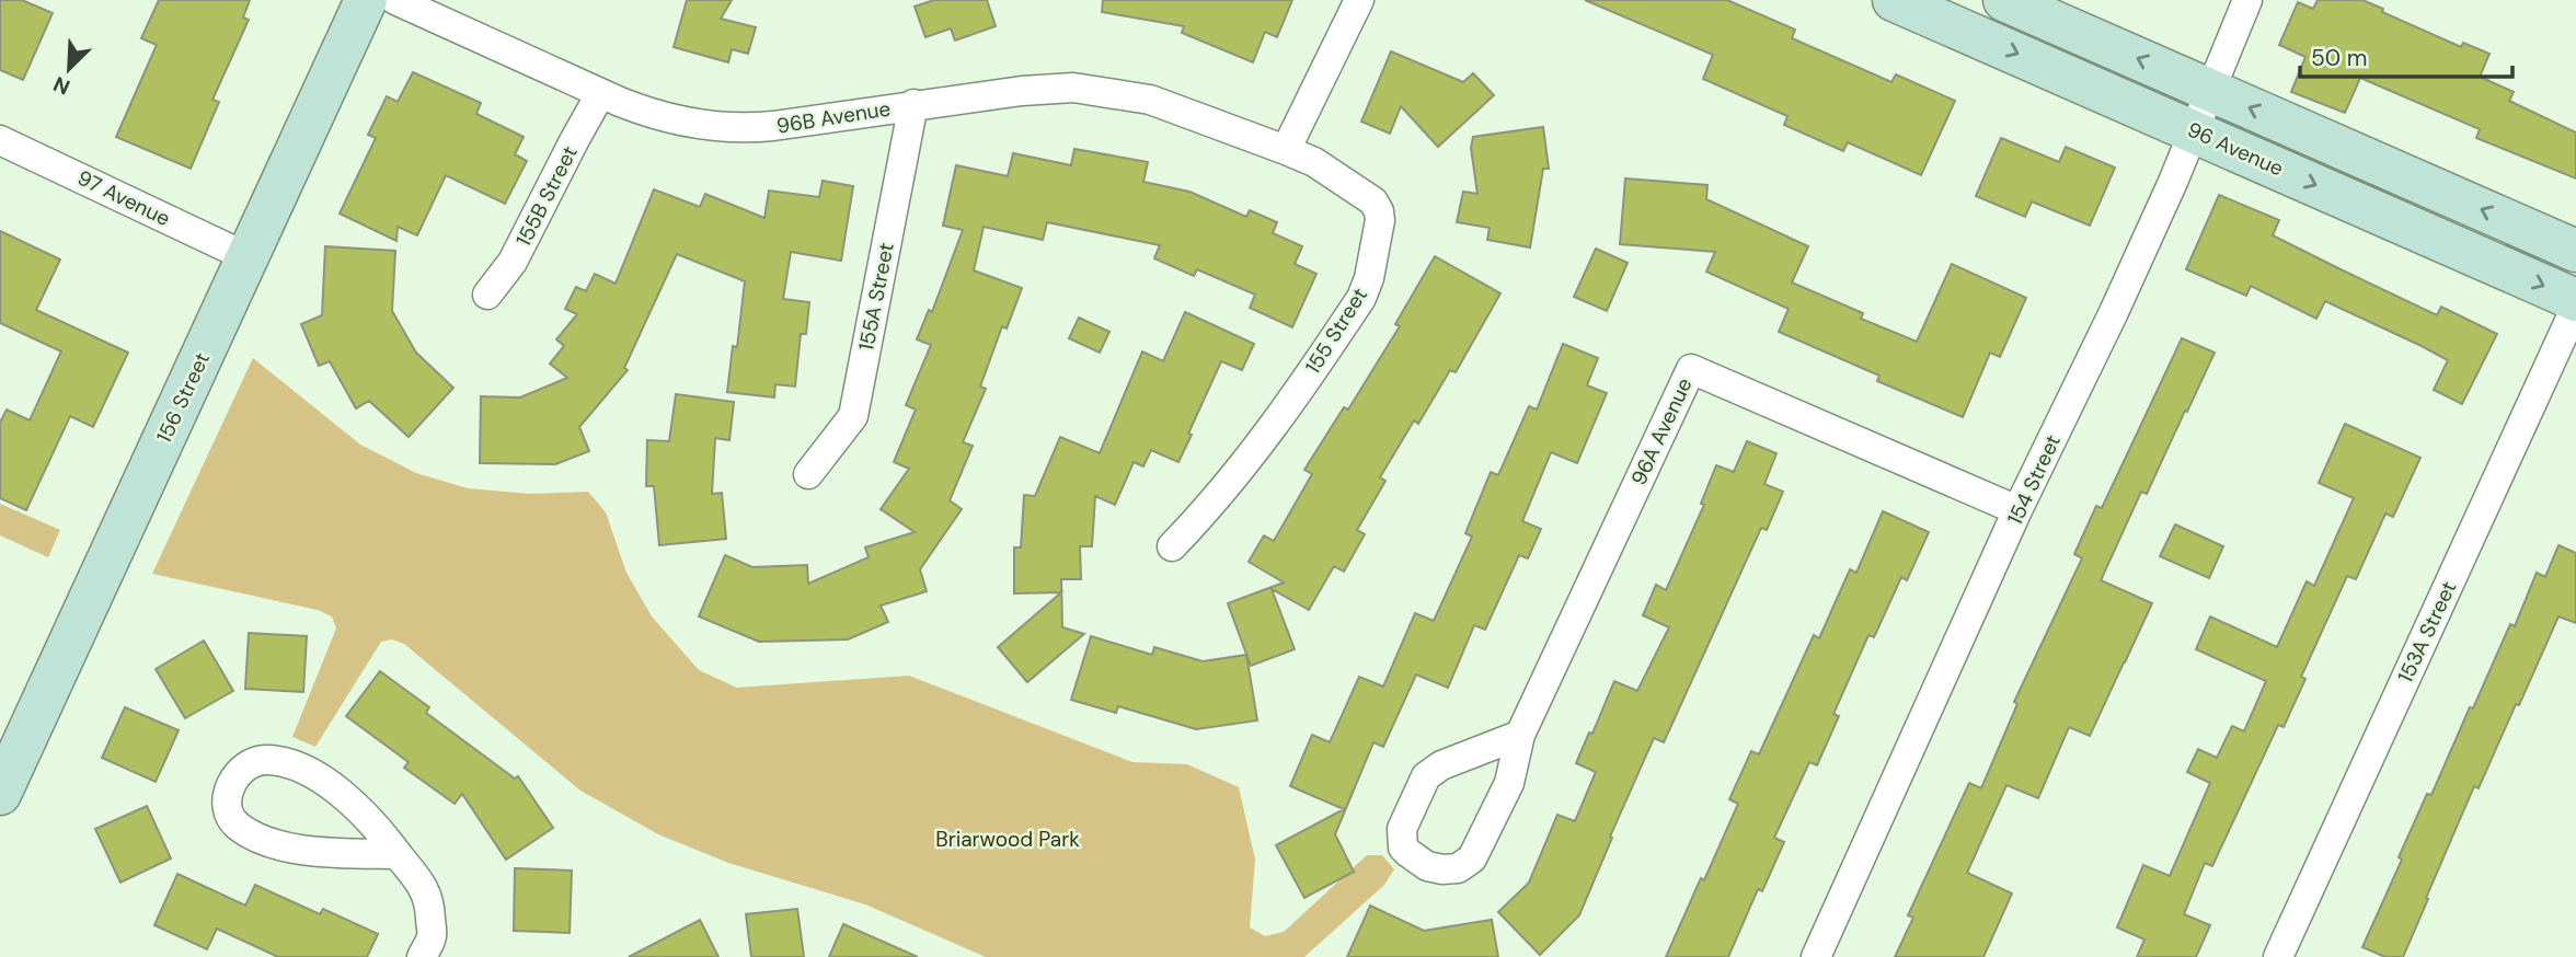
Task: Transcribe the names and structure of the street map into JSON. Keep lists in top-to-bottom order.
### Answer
{
  "streets": {
    "main road": ["96 Avenue", "156 Street"],
    "street": [
      "96B Avenue",
      "155B Street",
      "97 Avenue",
      "155A Street",
      "155 Street",
      "96A Avenue",
      "154 Street",
      "153A Street"
    ]
  },
  "crossings": [
    ["96B Avenue", "155B Street"],
    ["96B Avenue", "155A Street"],
    ["96B Avenue", "155 Street"],
    ["96 Avenue", "154 Street"],
    ["97 Avenue", "156 Street"],
    ["96A Avenue", "154 Street"]
  ],
  "parks": ["Briarwood Park"],
  "scale_bar": "50 m",
  "north": "bottom left"
}
